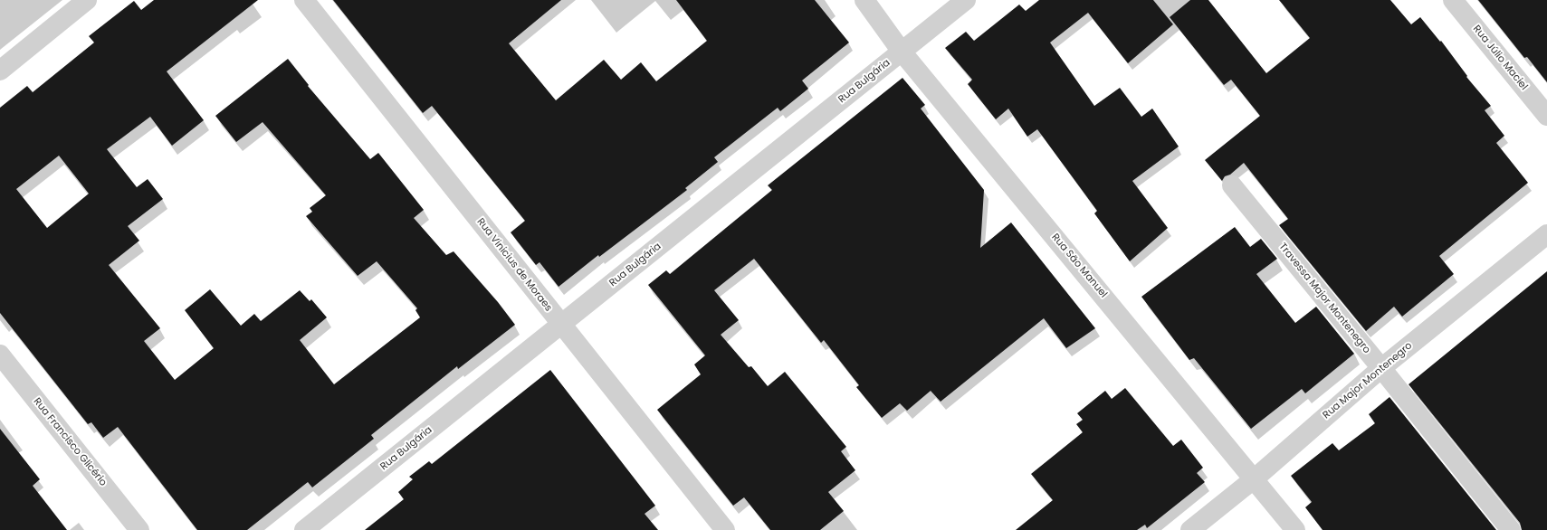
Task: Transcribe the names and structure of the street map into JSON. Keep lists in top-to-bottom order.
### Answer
{
  "streets": {
    "street": [
      "Rua Júlio Maciel",
      "Rua Bulgária",
      "Rua Vinicius de Moraes",
      "Rua São Manuel",
      "Travessa Major Montenegro",
      "Rua Major Montenegro",
      "Rua Francisco Glicério"
    ]
  },
  "crossings": [
    ["Rua Bulgária", "Rua Vinicius de Moraes"],
    ["Rua Bulgária", "Rua São Manuel"],
    ["Rua São Manuel", "Rua Major Montenegro"],
    ["Travessa Major Montenegro", "Rua Major Montenegro"]
  ]
}
